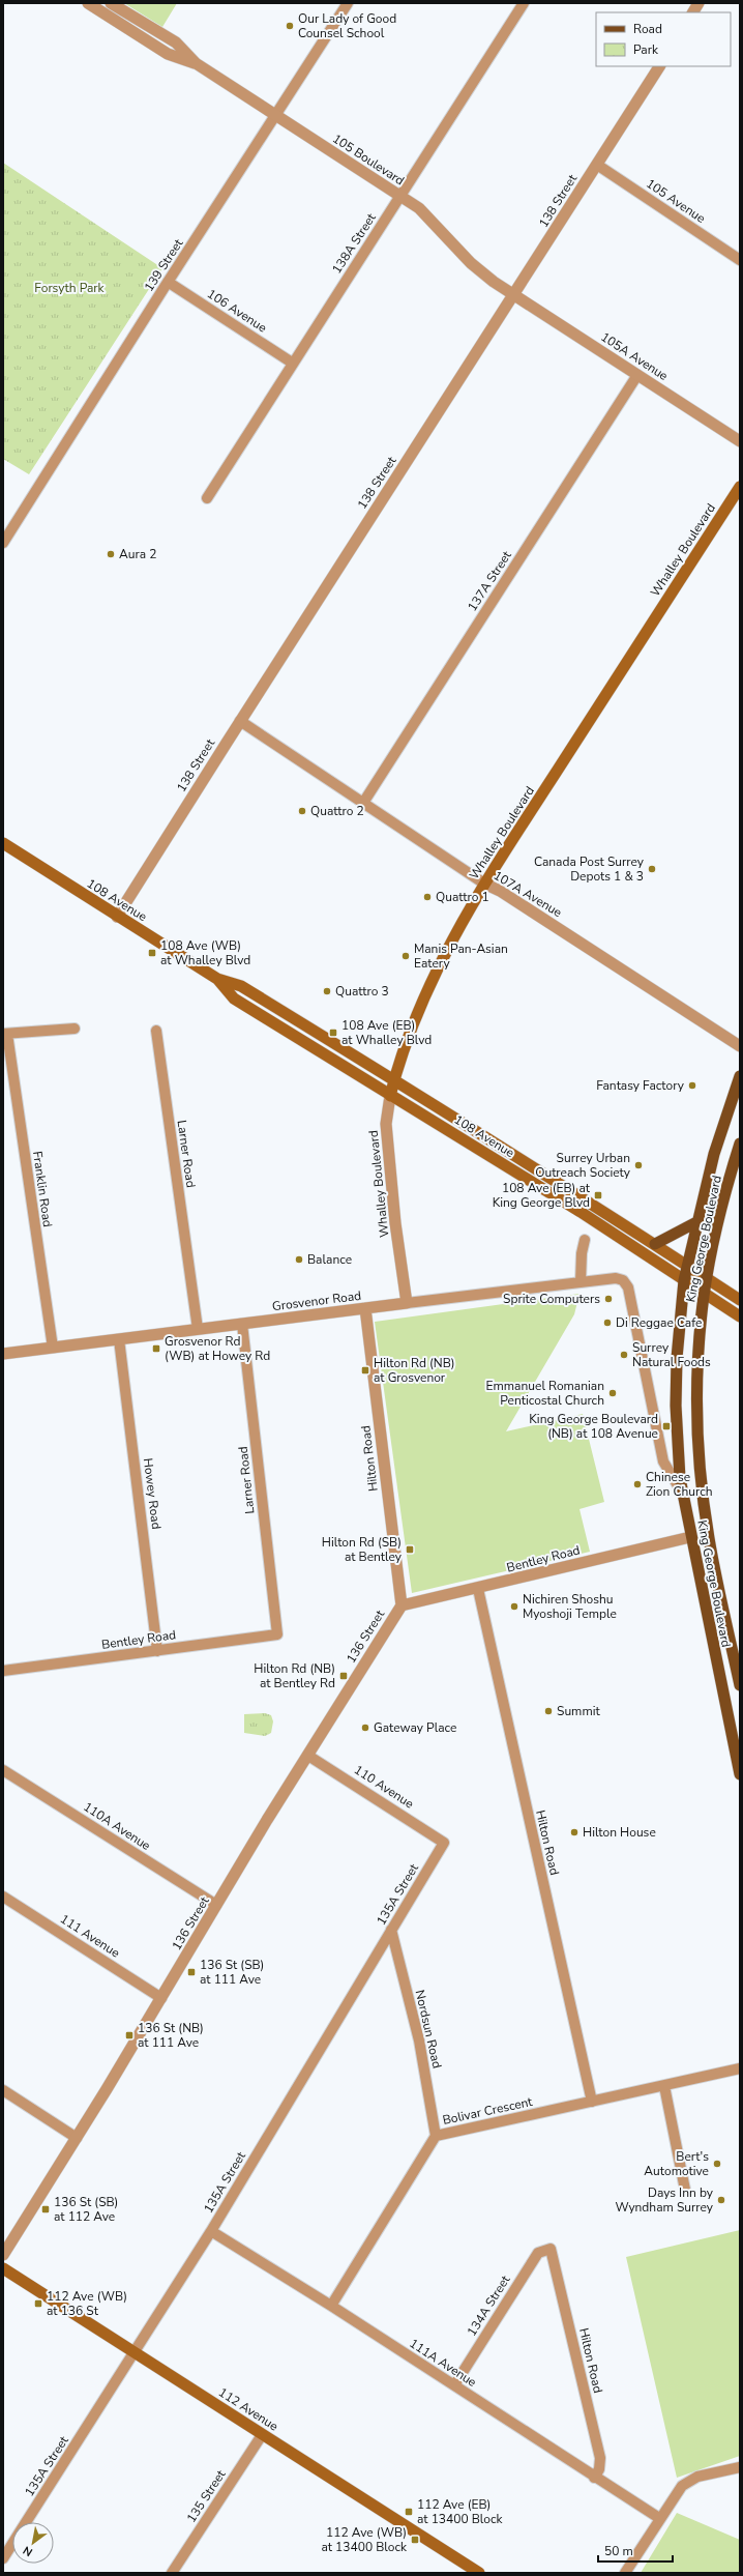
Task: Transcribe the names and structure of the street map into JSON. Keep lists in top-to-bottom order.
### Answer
{
  "streets": {
    "main road": [
      "Whalley Boulevard",
      "108 Avenue",
      "King George Boulevard",
      "112 Avenue"
    ],
    "street": [
      "105 Boulevard",
      "138 Street",
      "105 Avenue",
      "138A Street",
      "139 Street",
      "106 Avenue",
      "105A Avenue",
      "137A Street",
      "107A Avenue",
      "Larner Road",
      "Franklin Road",
      "Grosvenor Road",
      "Hilton Road",
      "Howey Road",
      "Bentley Road",
      "136 Street",
      "110 Avenue",
      "110A Avenue",
      "135A Street",
      "111 Avenue",
      "Nordsun Road",
      "Bolivar Crescent",
      "134A Street",
      "111A Avenue",
      "135 Street"
    ]
  },
  "crossings": [
    ["105 Boulevard", "138 Street"],
    ["105 Boulevard", "138A Street"],
    ["105 Boulevard", "139 Street"],
    ["105 Boulevard", "105A Avenue"],
    ["138 Street", "105 Avenue"],
    ["138 Street", "105A Avenue"],
    ["138 Street", "107A Avenue"],
    ["138 Street", "108 Avenue"],
    ["138A Street", "106 Avenue"],
    ["139 Street", "106 Avenue"],
    ["105A Avenue", "137A Street"],
    ["Whalley Boulevard", "107A Avenue"],
    ["Whalley Boulevard", "108 Avenue"],
    ["Whalley Boulevard", "Grosvenor Road"],
    ["137A Street", "107A Avenue"],
    ["108 Avenue", "King George Boulevard"],
    ["Larner Road", "Grosvenor Road"],
    ["Larner Road", "Bentley Road"],
    ["Franklin Road", "Grosvenor Road"],
    ["King George Boulevard", "Grosvenor Road"],
    ["King George Boulevard", "Bentley Road"],
    ["Grosvenor Road", "Hilton Road"],
    ["Grosvenor Road", "Howey Road"],
    ["Hilton Road", "Bentley Road"],
    ["Hilton Road", "136 Street"],
    ["Hilton Road", "Bolivar Crescent"],
    ["Hilton Road", "134A Street"],
    ["Hilton Road", "111A Avenue"],
    ["Howey Road", "Bentley Road"],
    ["Bentley Road", "136 Street"],
    ["136 Street", "110 Avenue"],
    ["136 Street", "110A Avenue"],
    ["136 Street", "111 Avenue"],
    ["110 Avenue", "135A Street"],
    ["135A Street", "Nordsun Road"],
    ["135A Street", "111A Avenue"],
    ["135A Street", "112 Avenue"],
    ["Nordsun Road", "Bolivar Crescent"],
    ["Bolivar Crescent", "111A Avenue"],
    ["134A Street", "111A Avenue"],
    ["112 Avenue", "135 Street"]
  ],
  "parks": ["Forsyth Park"],
  "places": {
    "other": [
      "Our Lady of Good Counsel School",
      "Aura 2",
      "Quattro 2",
      "Canada Post Surrey Depots 1 & 3",
      "Quattro 1",
      "Manis Pan-Asian Eatery",
      "Quattro 3",
      "Fantasy Factory",
      "Surrey Urban Outreach Society",
      "Balance",
      "Sprite Computers",
      "Di Reggae Cafe",
      "Surrey Natural Foods",
      "Emmanuel Romanian Penticostal Church",
      "Chinese Zion Church",
      "Nichiren Shoshu Myoshoji Temple",
      "Summit",
      "Gateway Place",
      "Hilton House",
      "Bert's Automotive",
      "Days Inn by Wyndham Surrey"
    ],
    "transit": [
      "108 Ave (WB) at Whalley Blvd",
      "108 Ave (EB) at Whalley Blvd",
      "108 Ave (EB) at King George Blvd",
      "Grosvenor Rd (WB) at Howey Rd",
      "Hilton Rd (NB) at Grosvenor",
      "King George Boulevard (NB) at 108 Avenue",
      "Hilton Rd (SB) at Bentley",
      "Hilton Rd (NB) at Bentley Rd",
      "136 St (SB) at 111 Ave",
      "136 St (NB) at 111 Ave",
      "136 St (SB) at 112 Ave",
      "112 Ave (WB) at 136 St",
      "112 Ave (EB) at 13400 Block",
      "112 Ave (WB) at 13400 Block"
    ]
  },
  "legend": ["Road", "Park"],
  "scale_bar": "50 m",
  "north": "bottom left"
}
